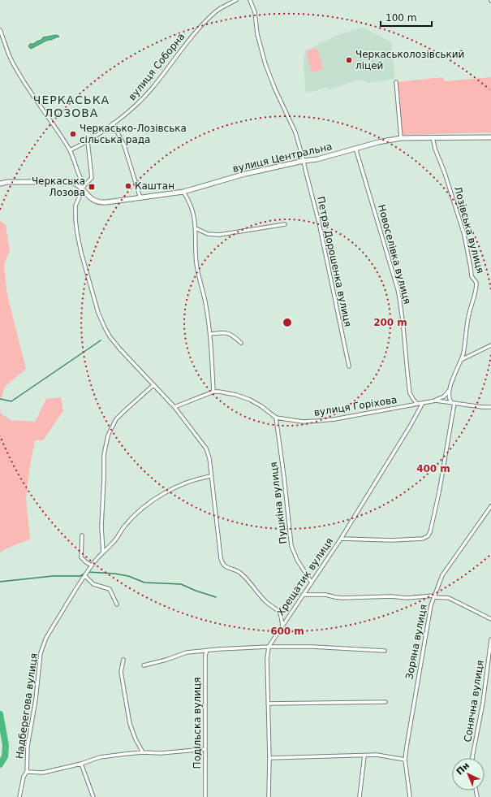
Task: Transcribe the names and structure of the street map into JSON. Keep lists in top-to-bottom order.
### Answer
{
  "streets": {
    "street": [
      "вулиця Соборна",
      "вулиця Центральна",
      "Лозівська вулиця",
      "Новоселівка вулиця",
      "Петра Дорошенка вулиця",
      "вулиця Горіхова",
      "Пушкіна вулиця",
      "Хрещатик вулиця",
      "Зоряна вулиця",
      "Сонячна вулиця",
      "Надберегова вулиця",
      "Подільска вулиця"
    ]
  },
  "crossings": [
    ["вулиця Центральна", "Лозівська вулиця"],
    ["вулиця Центральна", "Новоселівка вулиця"],
    ["вулиця Центральна", "Петра Дорошенка вулиця"],
    ["Лозівська вулиця", "вулиця Горіхова"],
    ["Лозівська вулиця", "Хрещатик вулиця"],
    ["Новоселівка вулиця", "вулиця Горіхова"],
    ["вулиця Горіхова", "Пушкіна вулиця"],
    ["вулиця Горіхова", "Хрещатик вулиця"],
    ["Пушкіна вулиця", "Хрещатик вулиця"],
    ["Надберегова вулиця", "Подільска вулиця"]
  ],
  "districts": ["ЧЕРКАСЬКА ЛОЗОВА"],
  "places": {
    "other": ["Черкаськолозівський ліцей", "Черкасько-Лозівська сільська рада", "Каштан"],
    "transit": ["Черкаська Лозова"]
  },
  "scale_bar": "100 m",
  "north": "top left",
  "rings": ["200 m", "400 m", "600 m"]
}
